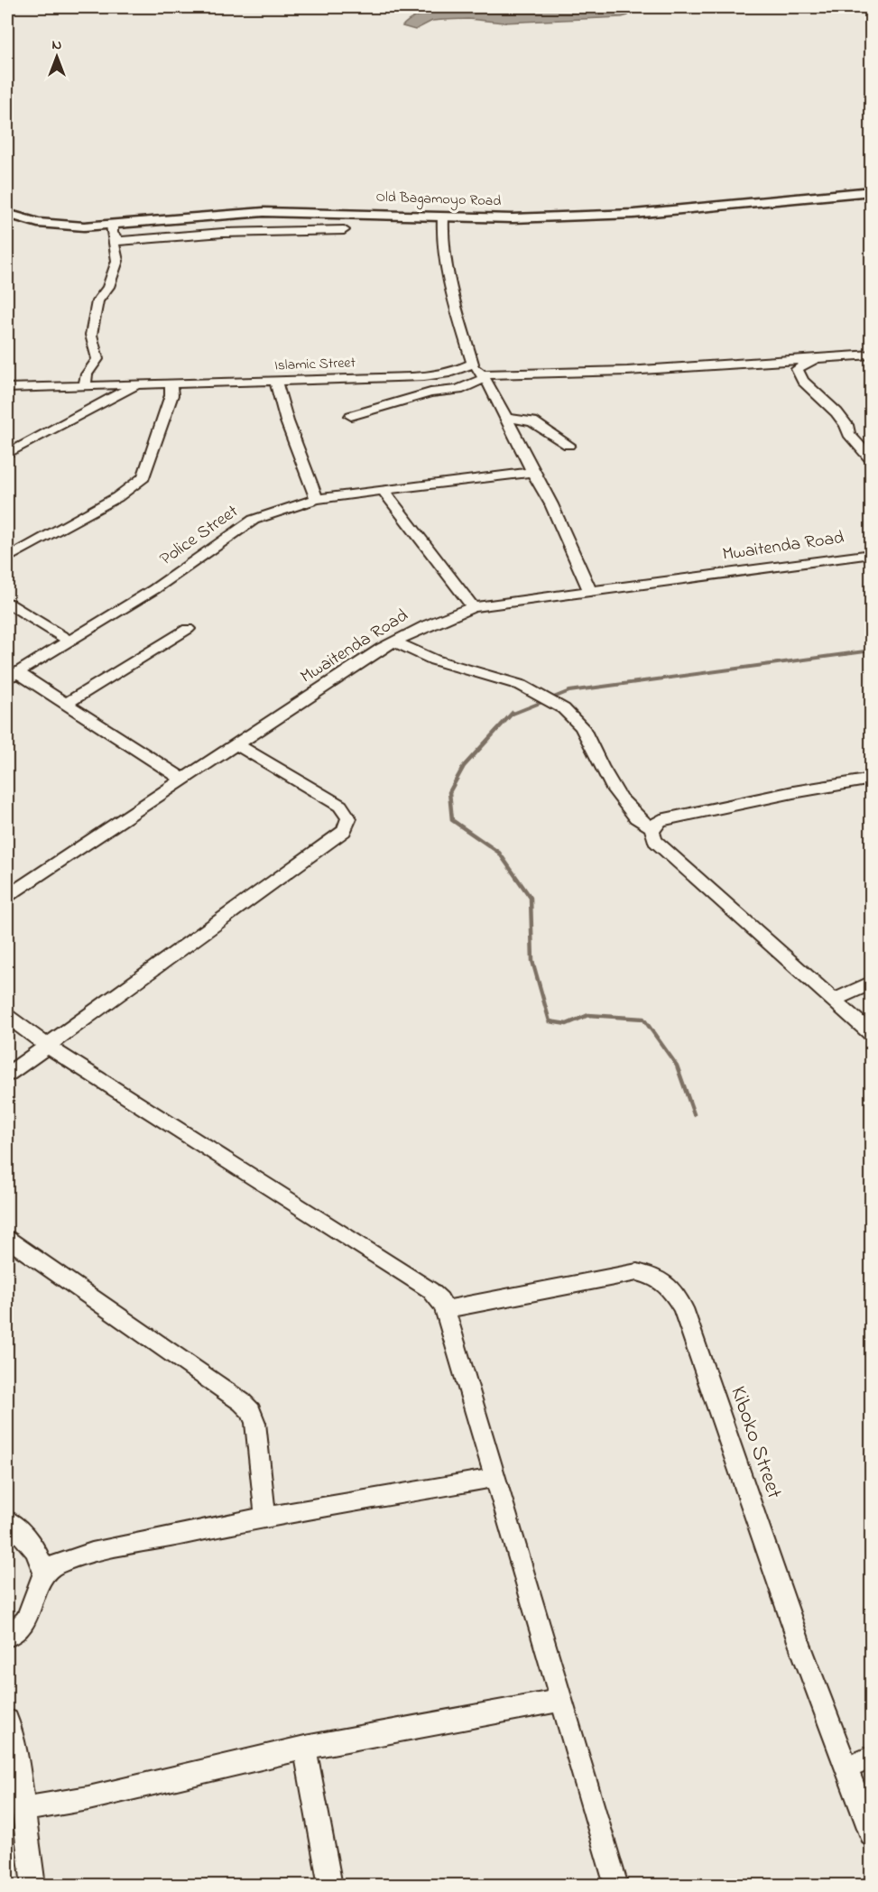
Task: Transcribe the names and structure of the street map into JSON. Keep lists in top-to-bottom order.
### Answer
{
  "streets": {
    "street": [
      "Old Bagamoyo Road",
      "Islamic Street",
      "Police Street",
      "Mwaitenda Road",
      "Kiboko Street"
    ]
  },
  "north": "top"
}
